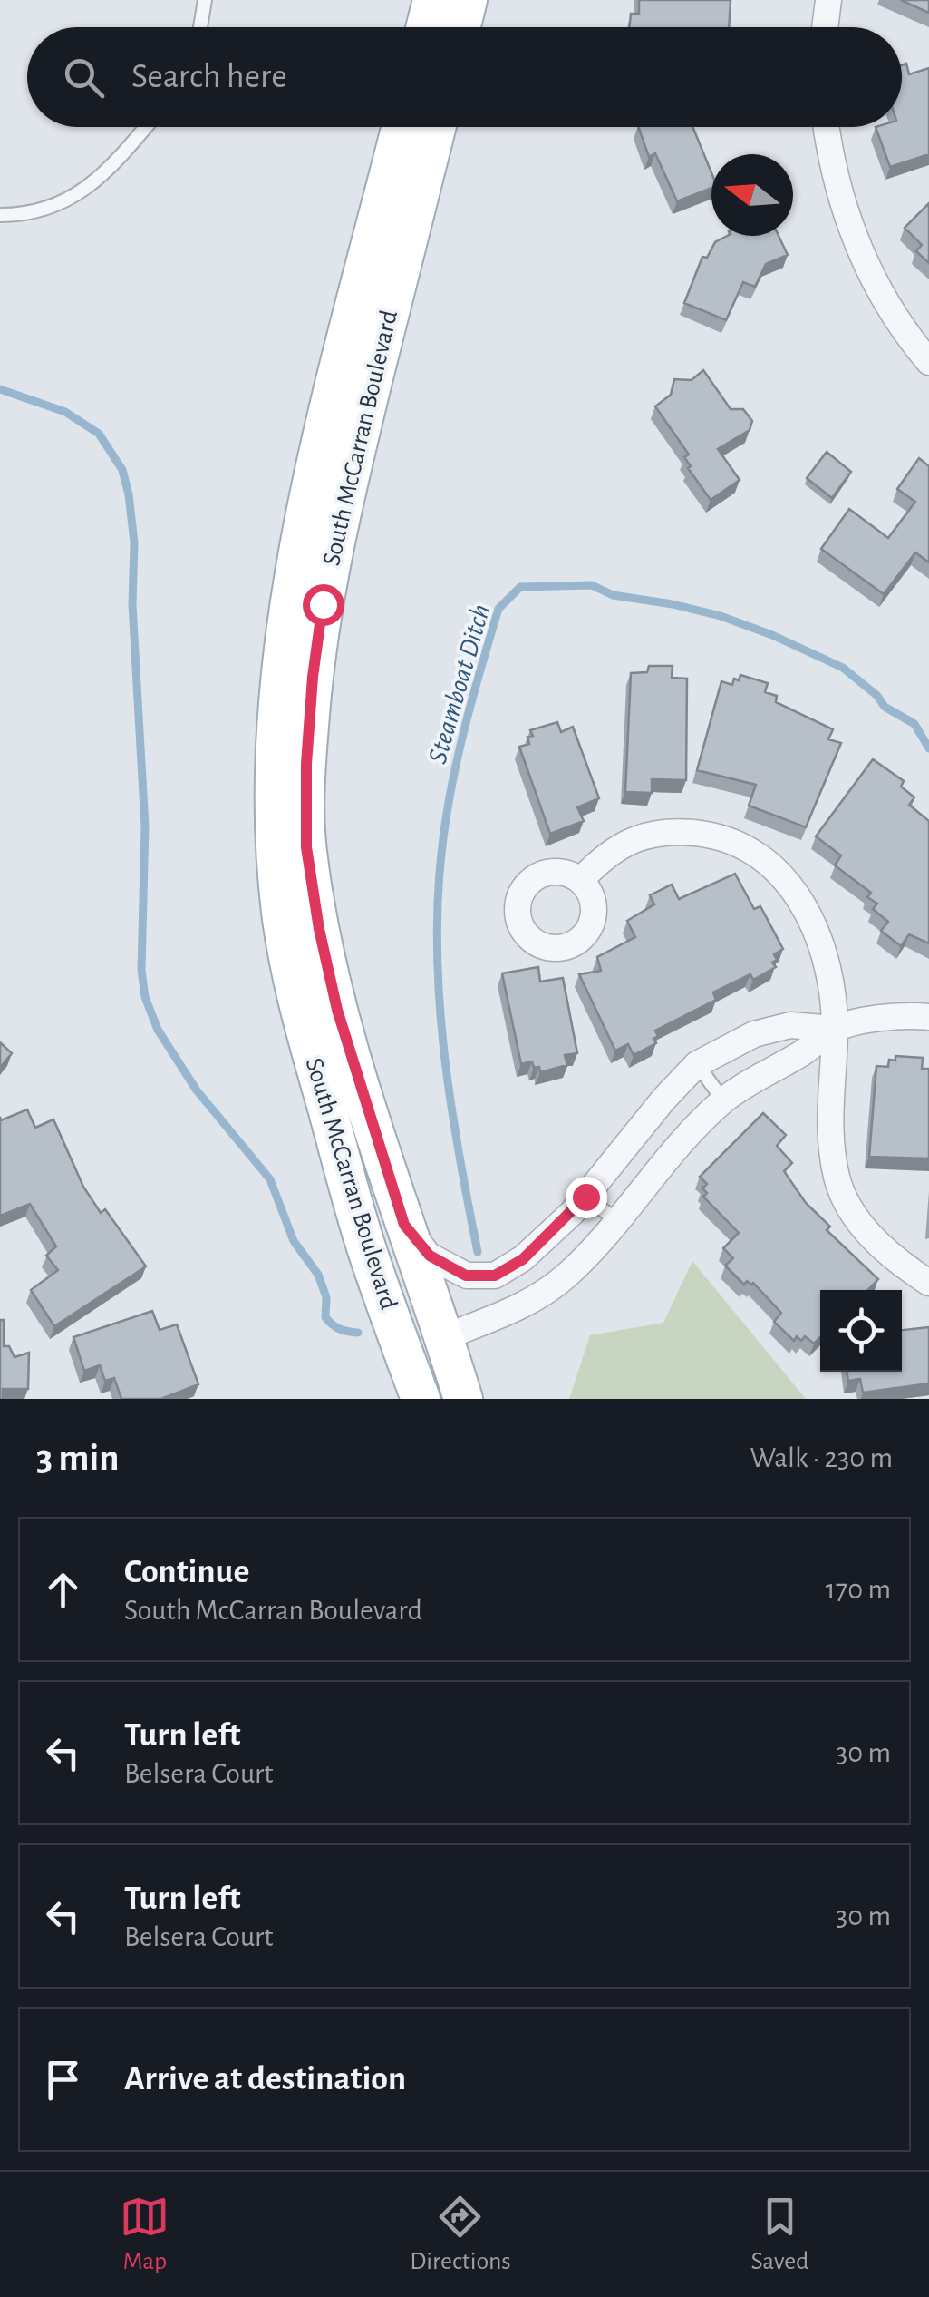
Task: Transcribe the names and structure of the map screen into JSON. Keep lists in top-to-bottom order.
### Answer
{
  "streets": {
    "main road": ["South McCarran Boulevard"]
  },
  "water": ["Steamboat Ditch"],
  "north": "left",
  "page": {
    "search": "Search here",
    "heading": ["3 min", "Walk · 230 m"],
    "list": [
      ["Continue", "South McCarran Boulevard", "170 m"],
      ["Turn left", "Belsera Court", "30 m"],
      ["Turn left", "Belsera Court", "30 m"],
      "Arrive at destination"
    ],
    "nav": ["Map", "Directions", "Saved"]
  }
}
